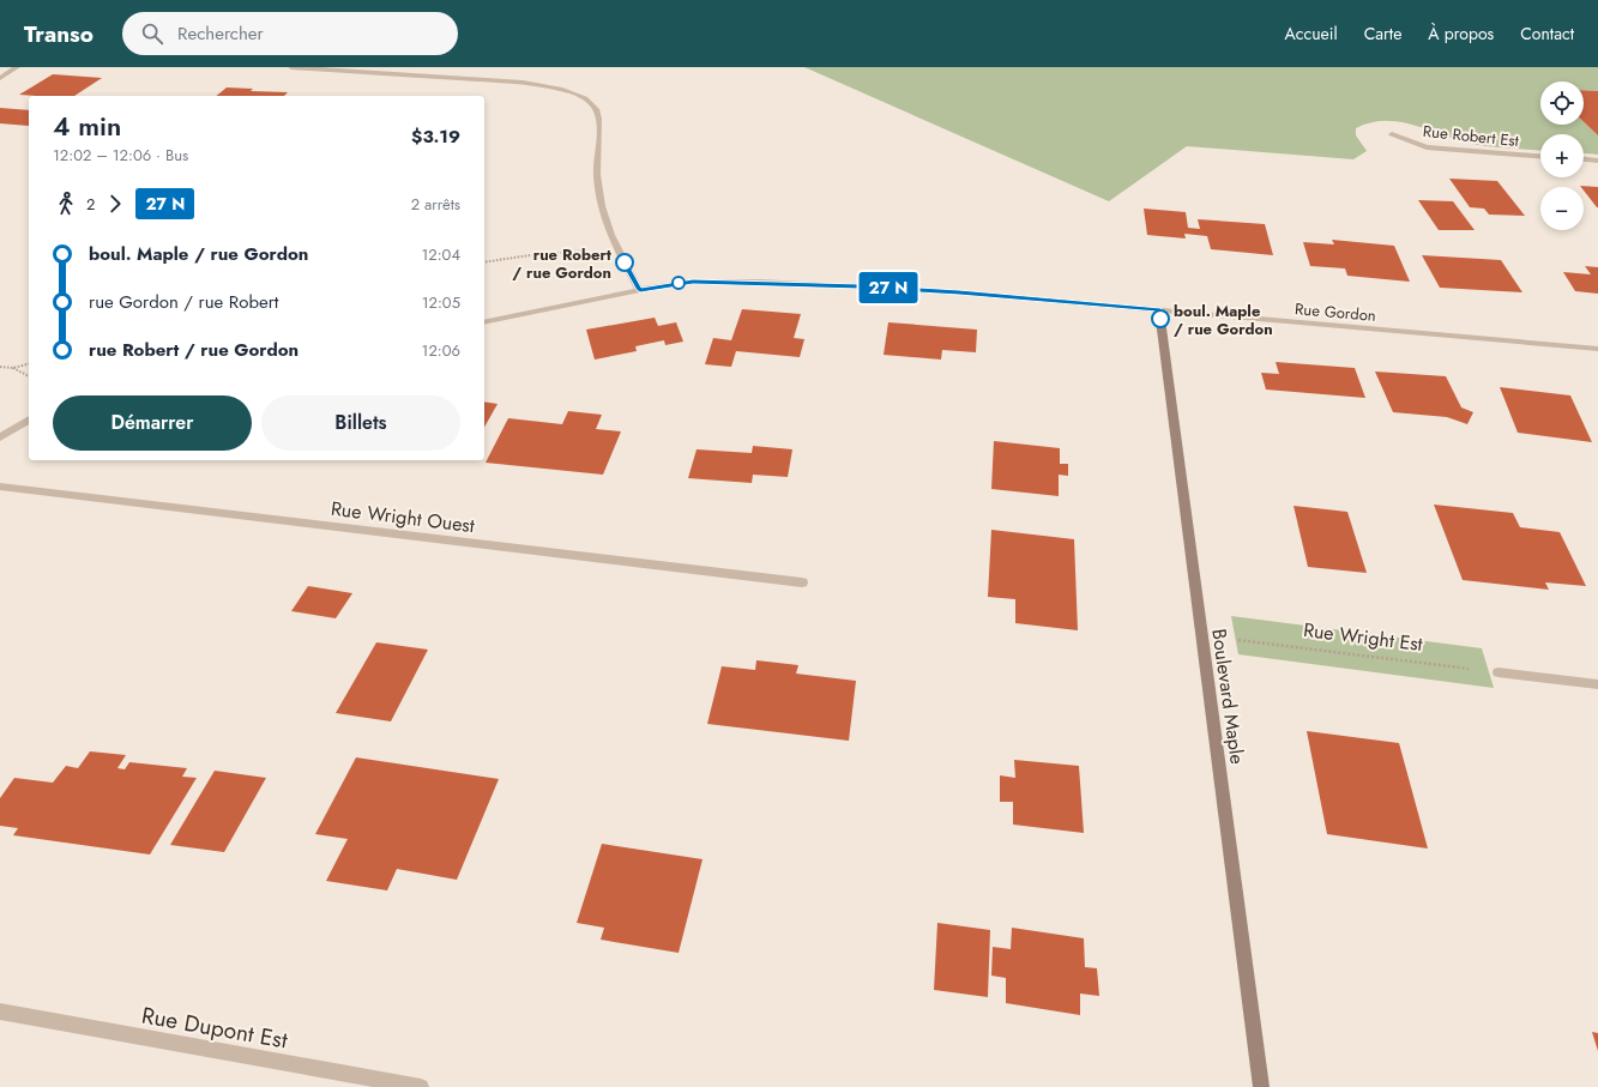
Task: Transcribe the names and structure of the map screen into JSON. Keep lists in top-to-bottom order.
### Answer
{
  "streets": {
    "street": [
      "Rue Robert Est",
      "Rue Gordon",
      "Rue Wright Ouest",
      "Boulevard Maple",
      "Rue Dupont Est"
    ],
    "path": ["Rue Wright Est"]
  },
  "crossings": [
    ["Rue Gordon", "Boulevard Maple"]
  ],
  "places": ["rue Robert / rue Gordon", "boul. Maple / rue Gordon"],
  "page": {
    "header": "Transo",
    "search": "Rechercher",
    "nav": [
      "Accueil",
      "Carte",
      "À propos",
      "Contact"
    ],
    "on_map": "27 N",
    "map_buttons": ["+", "−"],
    "heading": ["4 min", "12:02 – 12:06 · Bus", "$3.19"],
    "legs": ["2", "27 N", "2 arrêts"],
    "list": [
      {
        "name": "boul. Maple / rue Gordon",
        "value": "12:04"
      },
      {
        "name": "rue Gordon / rue Robert",
        "value": "12:05"
      },
      {
        "name": "rue Robert / rue Gordon",
        "value": "12:06"
      }
    ],
    "buttons": ["Démarrer", "Billets"]
  }
}
